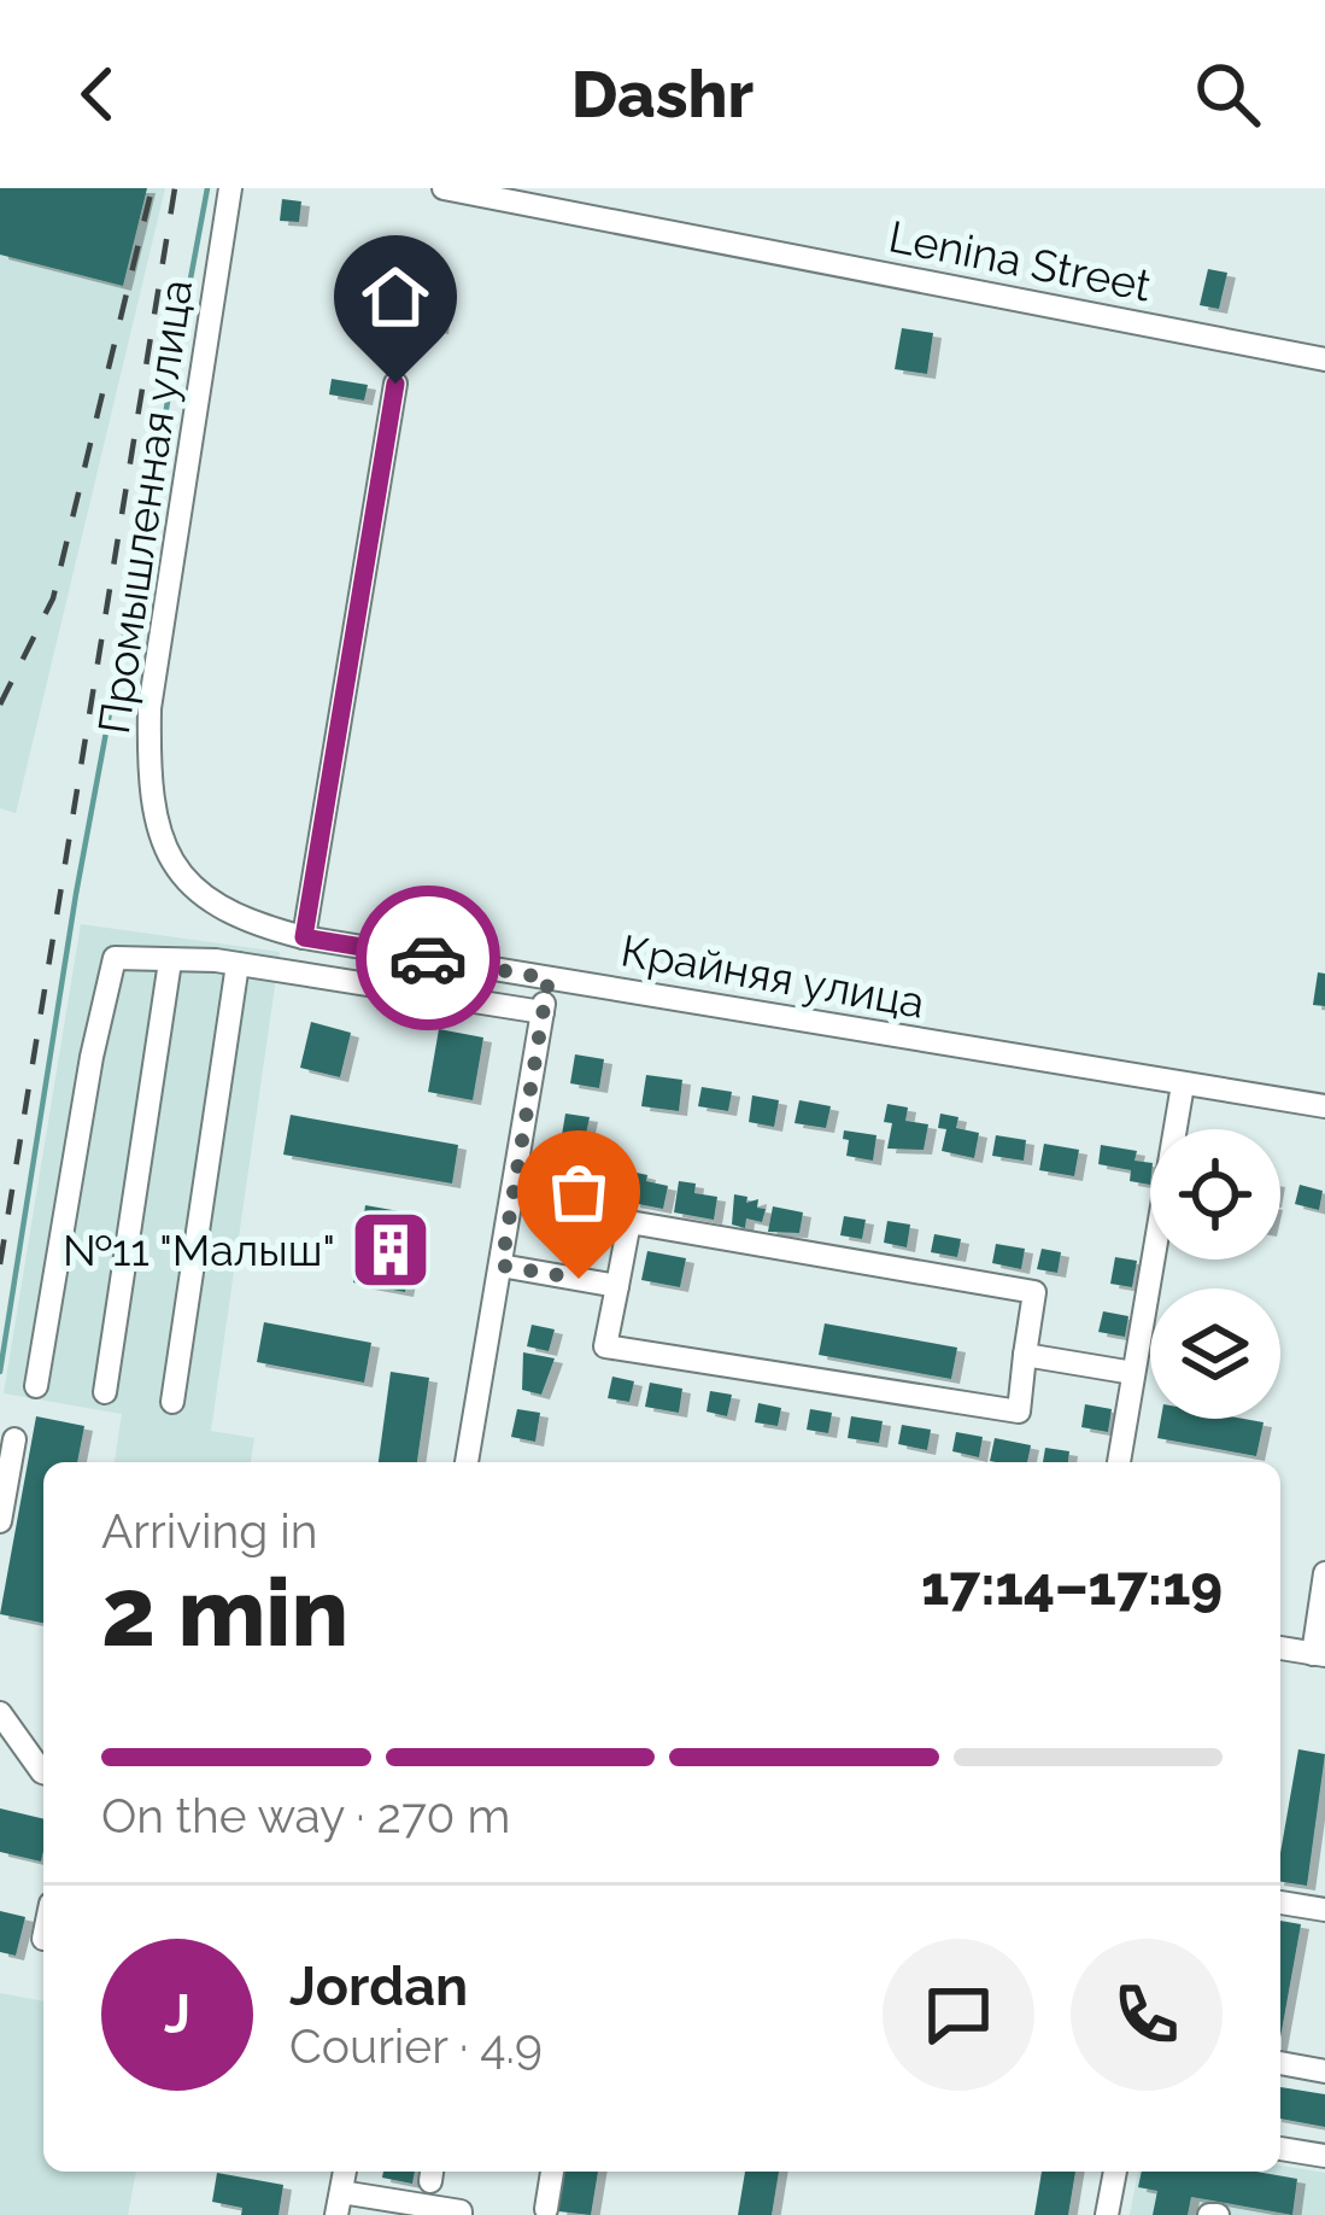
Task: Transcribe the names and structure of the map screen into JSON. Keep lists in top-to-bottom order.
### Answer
{
  "streets": {
    "street": ["Lenina Street", "Промышленная улица", "Крайняя улица"]
  },
  "crossings": [
    ["Промышленная улица", "Крайняя улица"]
  ],
  "places": {
    "building": ["№11 \"Малыш\""]
  },
  "page": {
    "header": "Dashr",
    "heading": ["2 min", "Arriving in", "17:14–17:19"],
    "panel": ["Jordan", "Courier · 4.9"],
    "bar": "On the way · 270 m",
    "round": "J"
  }
}
